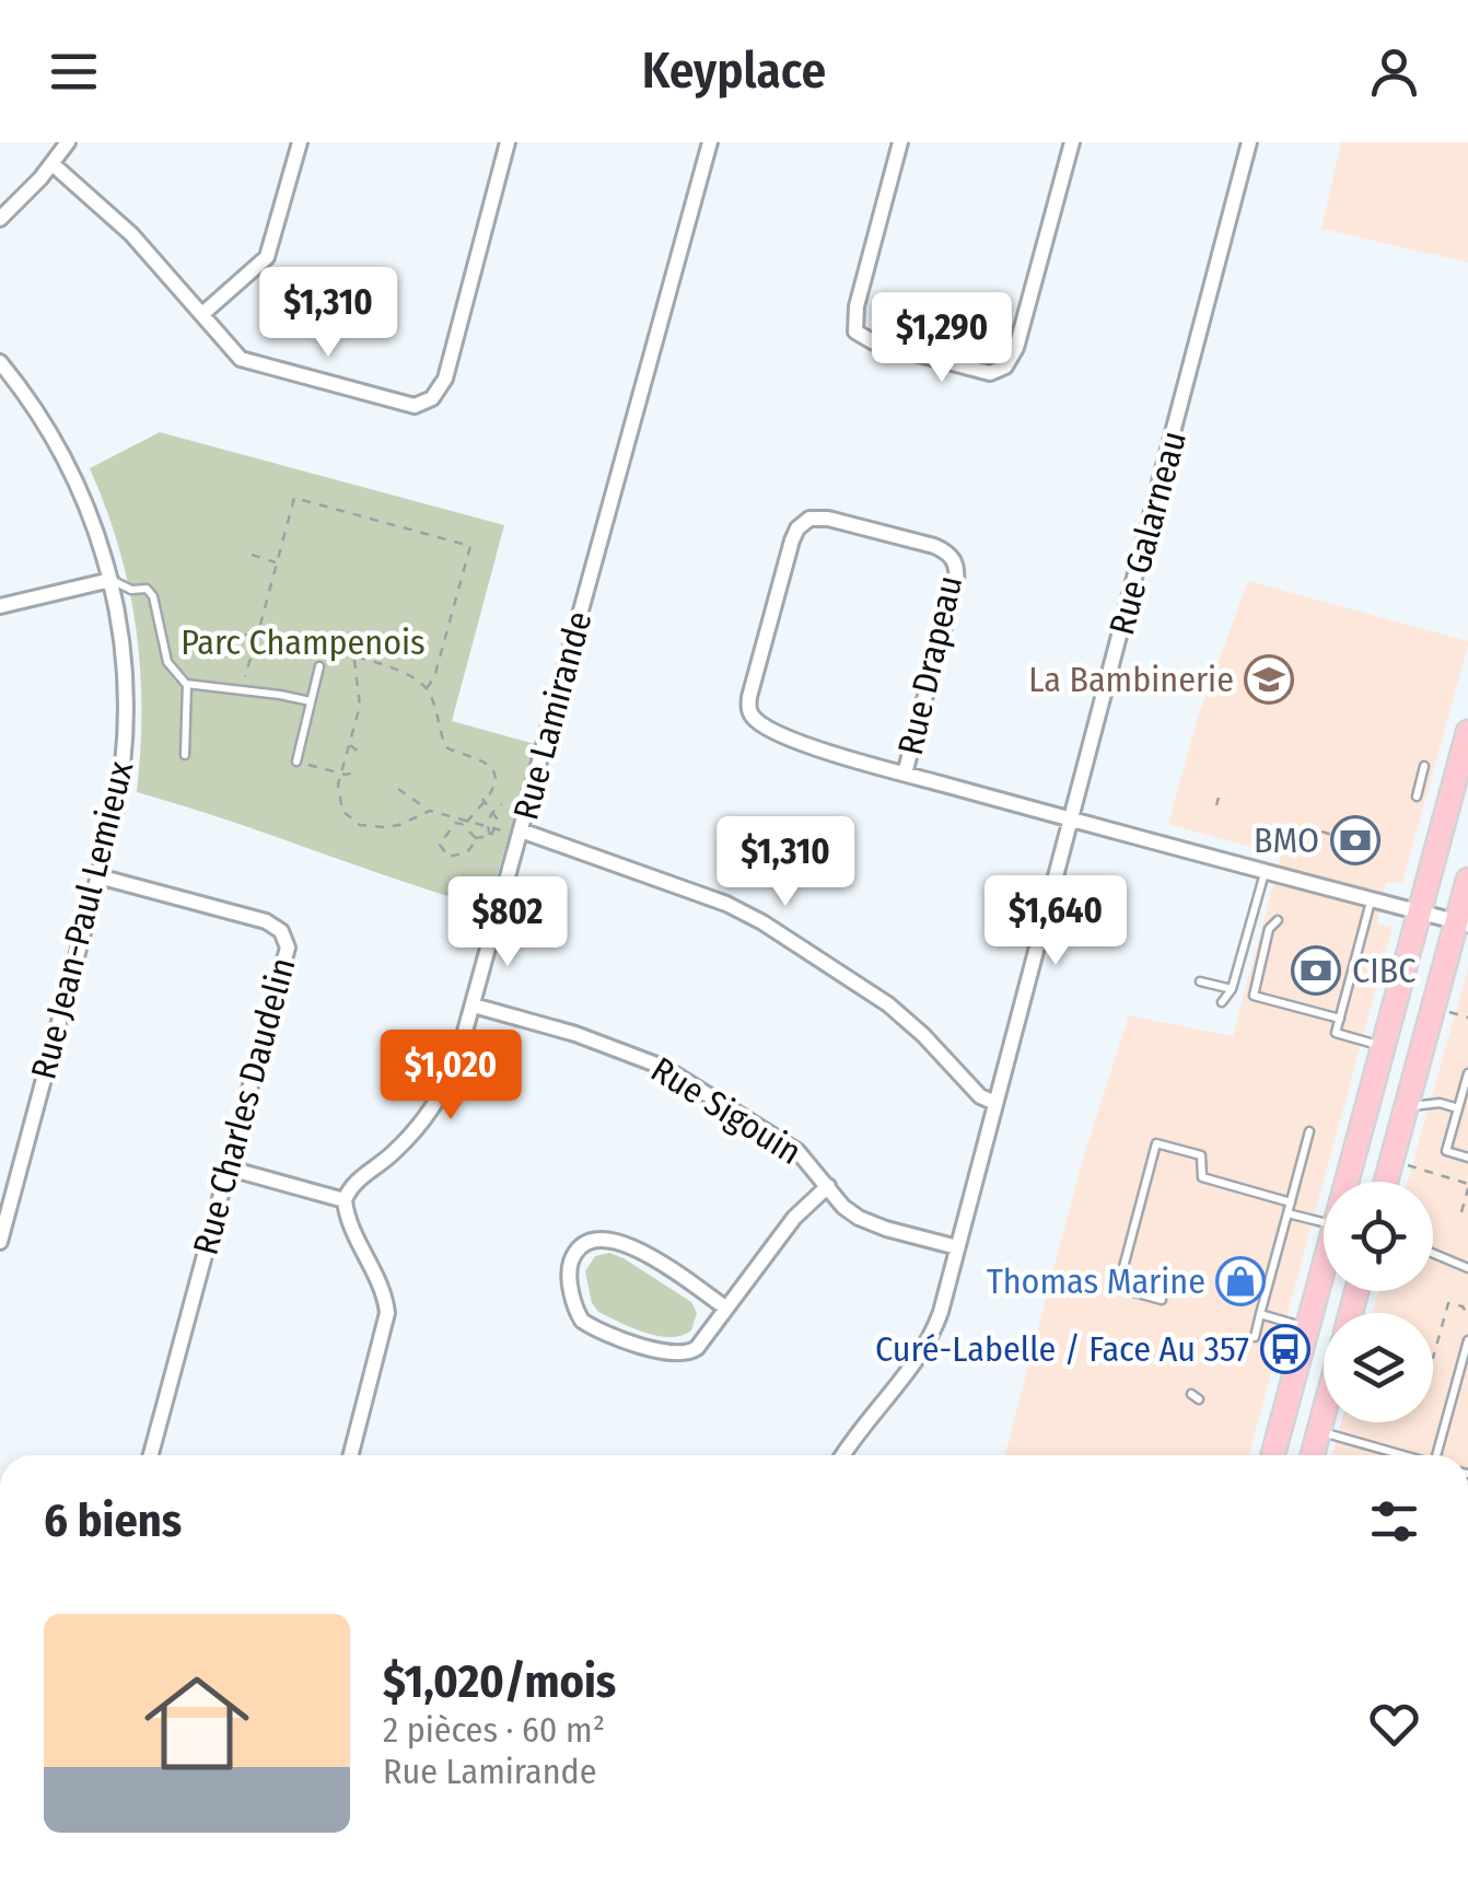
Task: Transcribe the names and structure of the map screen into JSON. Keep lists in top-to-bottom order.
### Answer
{
  "streets": {
    "street": [
      "Rue Galarneau",
      "Rue Drapeau",
      "Rue Lamirande",
      "Rue Jean-Paul Lemieux",
      "Rue Charles Daudelin",
      "Rue Sigouin"
    ]
  },
  "crossings": [
    ["Rue Galarneau", "Rue Drapeau"],
    ["Rue Galarneau", "Rue Sigouin"],
    ["Rue Lamirande", "Rue Sigouin"],
    ["Rue Jean-Paul Lemieux", "Rue Charles Daudelin"]
  ],
  "parks": ["Parc Champenois"],
  "places": {
    "school or university": ["La Bambinerie"],
    "bank": ["BMO", "CIBC"],
    "shop": ["Thomas Marine"],
    "bus stop": ["Curé-Labelle / Face Au 357"]
  },
  "page": {
    "header": "Keyplace",
    "price": [
      "$1,310",
      "$1,290",
      "$1,310",
      "$1,640",
      "$802",
      "$1,020"
    ],
    "heading": "6 biens",
    "list": [
      {
        "name": "$1,020/mois",
        "note": "2 pièces · 60 m² · Rue Lamirande"
      }
    ]
  }
}
